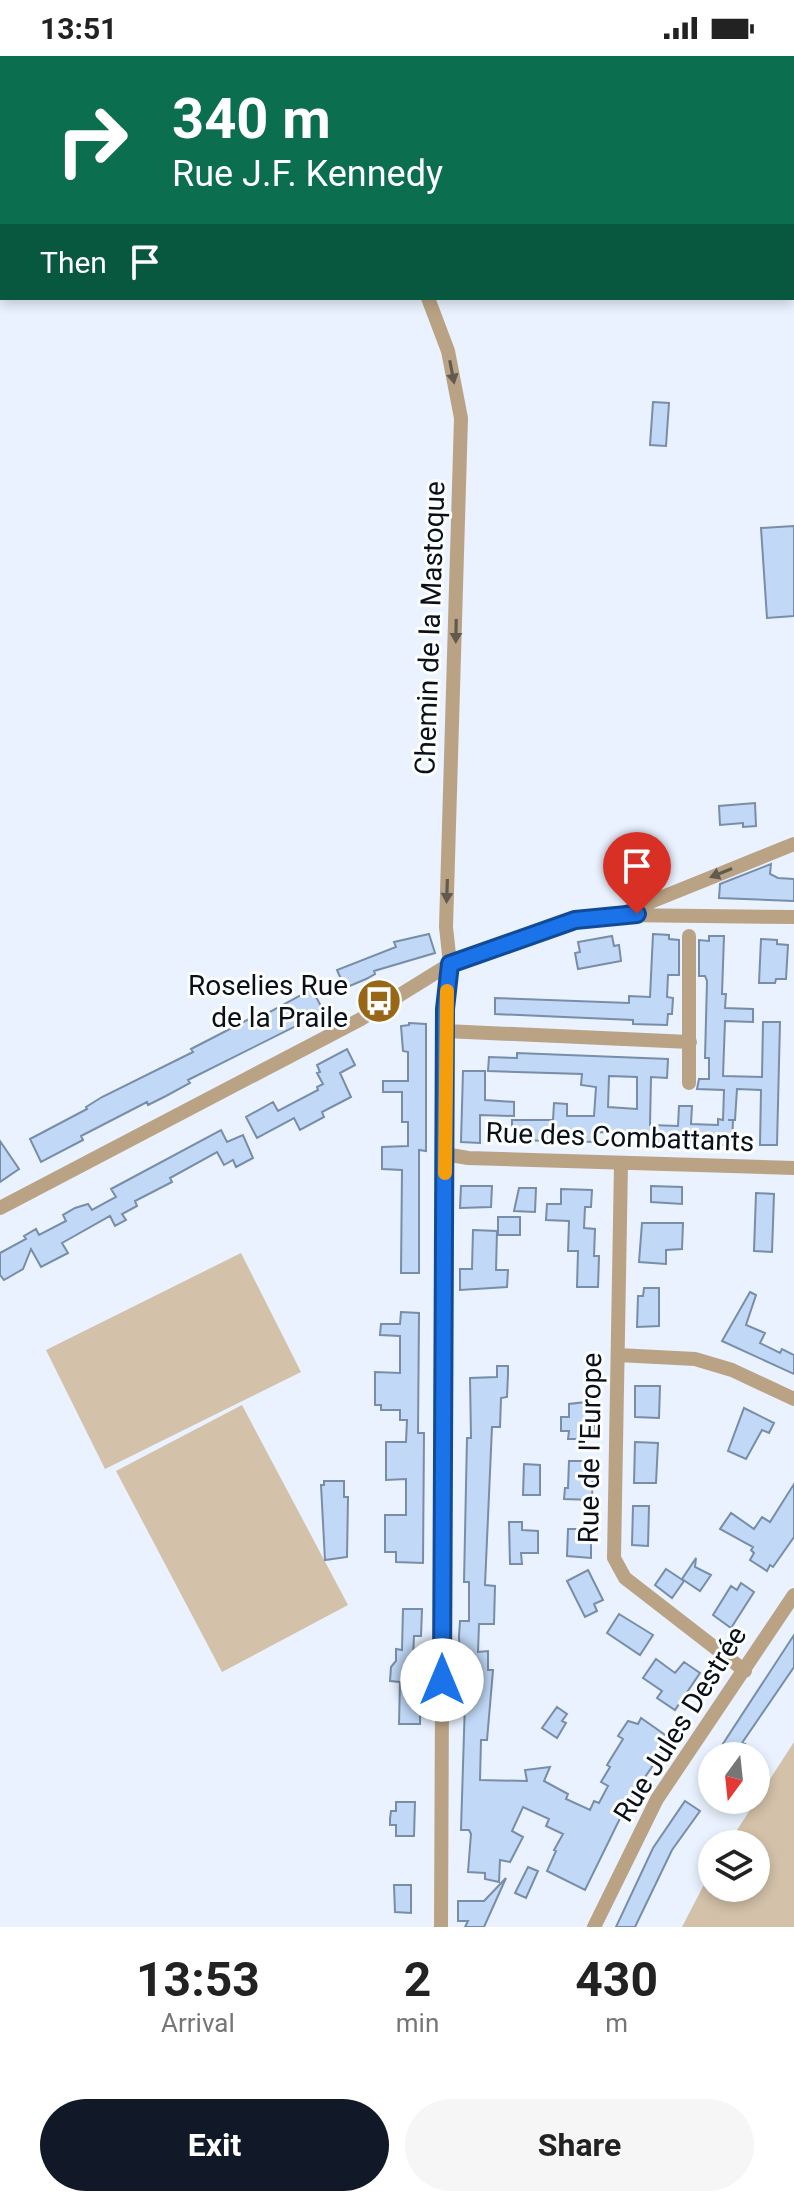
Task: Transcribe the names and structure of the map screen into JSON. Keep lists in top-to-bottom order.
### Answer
{
  "streets": {
    "street": [
      "Chemin de la Mastoque",
      "Rue des Combattants",
      "Rue de l'Europe",
      "Rue Jules Destrée"
    ]
  },
  "crossings": [
    ["Chemin de la Mastoque", "Rue des Combattants"],
    ["Rue des Combattants", "Rue de l'Europe"],
    ["Rue de l'Europe", "Rue Jules Destrée"]
  ],
  "one_way": ["Chemin de la Mastoque"],
  "places": {
    "bus stop": ["Roselies Rue de la Praile"]
  },
  "north": "bottom",
  "page": {
    "status": "13:51",
    "turn": ["340 m", "Rue J.F. Kennedy"],
    "then": "Then",
    "eta": [
      "13:53",
      "Arrival",
      "2",
      "min",
      "430",
      "m"
    ],
    "buttons": ["Exit", "Share"]
  }
}
